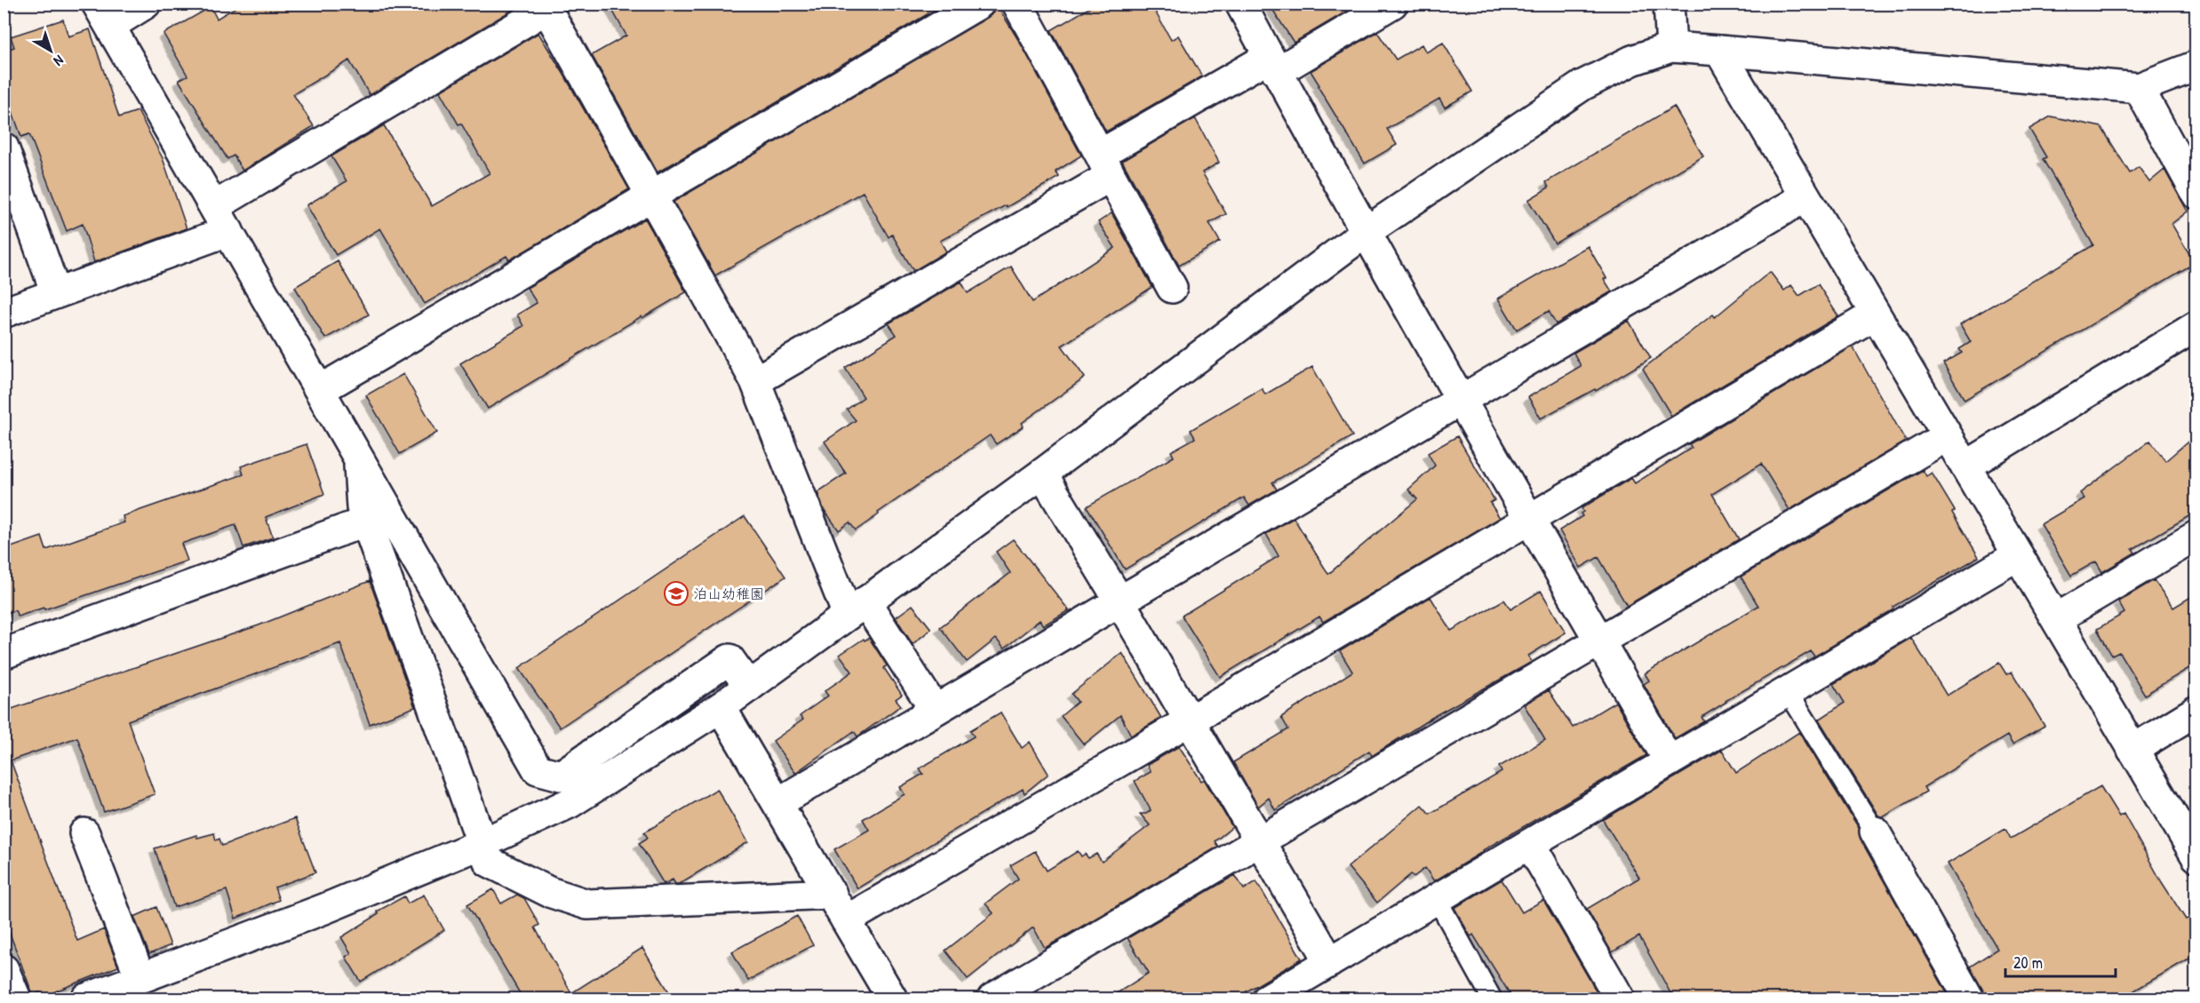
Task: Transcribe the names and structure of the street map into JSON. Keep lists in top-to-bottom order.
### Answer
{
  "places": {
    "school or university": ["泊山幼稚園"]
  },
  "scale_bar": "20 m",
  "north": "bottom right"
}
